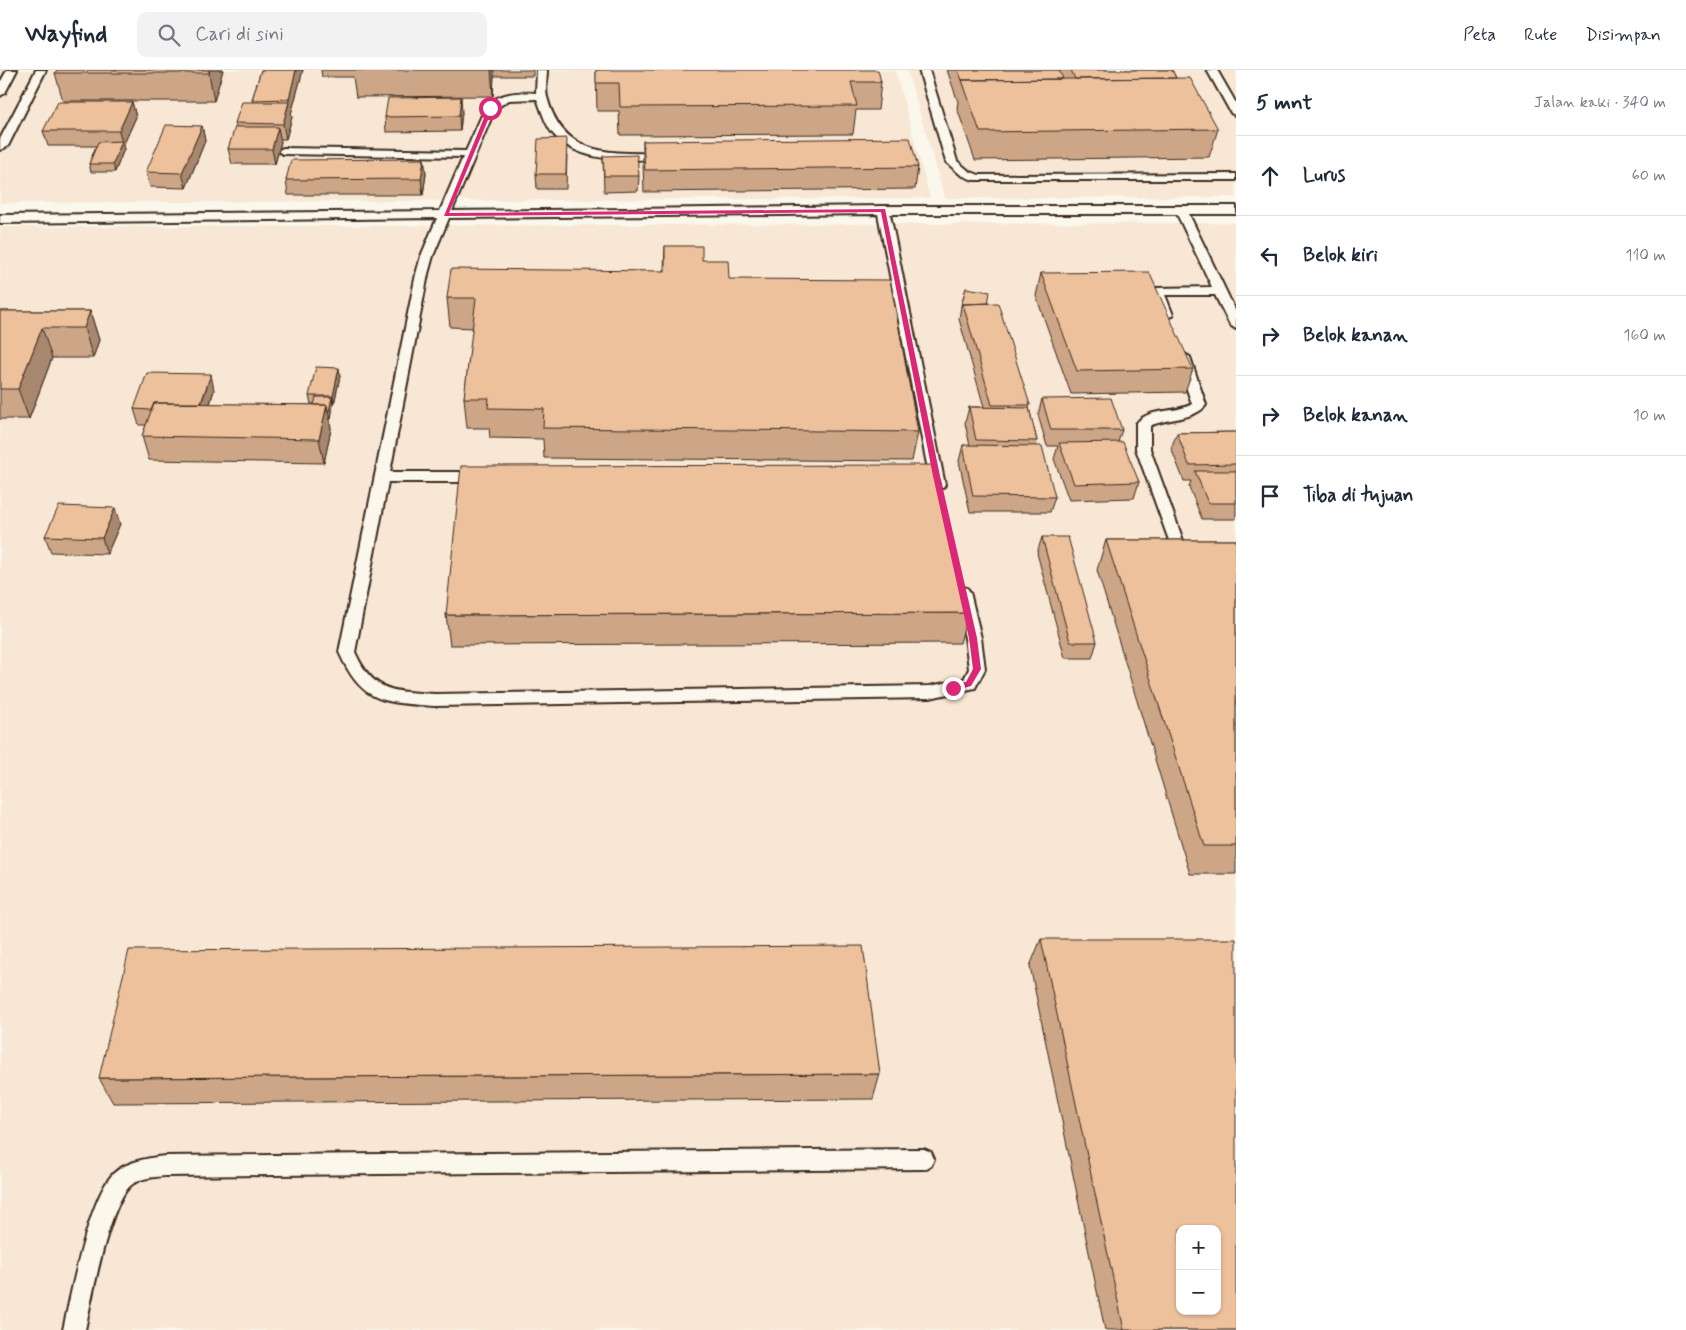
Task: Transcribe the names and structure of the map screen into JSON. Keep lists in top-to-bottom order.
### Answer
{
  "page": {
    "header": "Wayfind",
    "search": "Cari di sini",
    "nav": ["Peta", "Rute", "Disimpan"],
    "heading": ["5 mnt", "Jalan kaki · 340 m"],
    "list": [
      ["Lurus", "60 m"],
      ["Belok kiri", "110 m"],
      ["Belok kanan", "160 m"],
      ["Belok kanan", "10 m"],
      "Tiba di tujuan"
    ],
    "map_buttons": ["+", "−"]
  }
}
